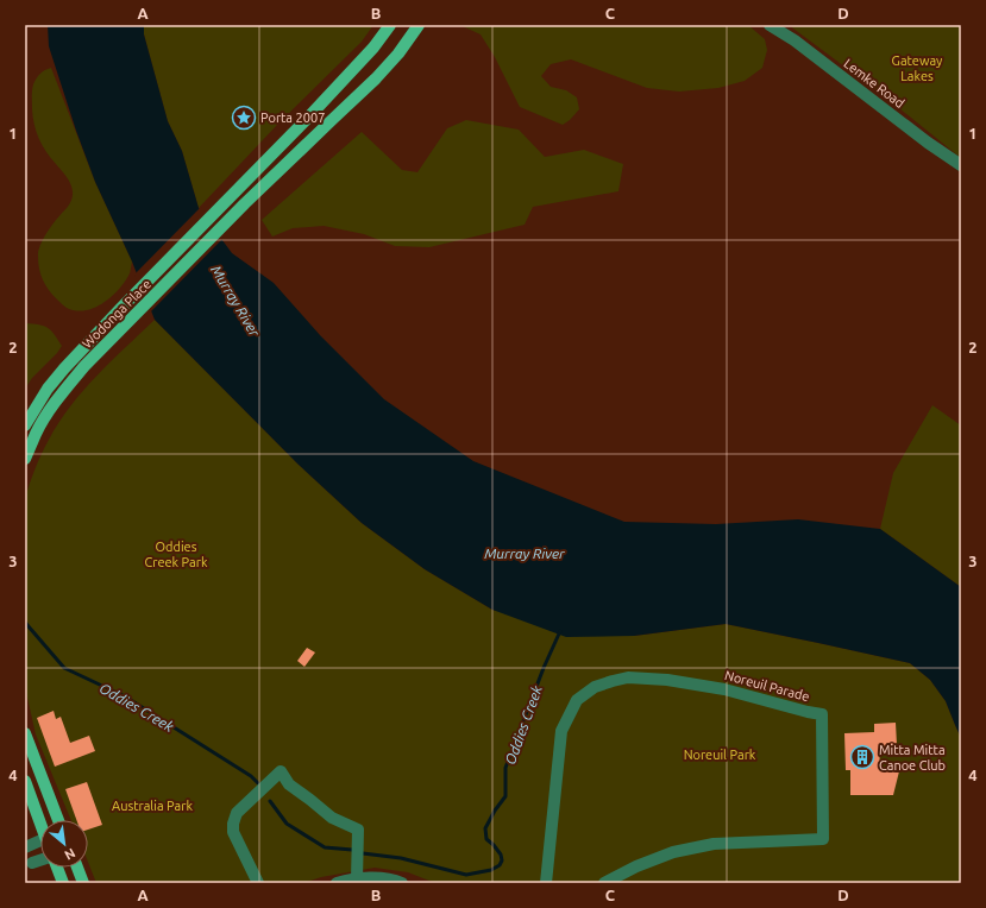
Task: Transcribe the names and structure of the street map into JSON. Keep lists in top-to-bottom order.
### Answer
{
  "streets": {
    "main road": ["Wodonga Place"],
    "street": ["Lemke Road", "Noreuil Parade"]
  },
  "water": ["Murray River", "Oddies Creek"],
  "parks": [
    "Gateway Lakes",
    "Oddies Creek Park",
    "Noreuil Park",
    "Australia Park"
  ],
  "places": {
    "place": ["Porta 2007"],
    "building": ["Mitta Mitta Canoe Club"]
  },
  "north": "bottom right",
  "grid": {
    "columns": [
      "A",
      "B",
      "C",
      "D"
    ],
    "rows": [
      "1",
      "2",
      "3",
      "4"
    ]
  }
}
